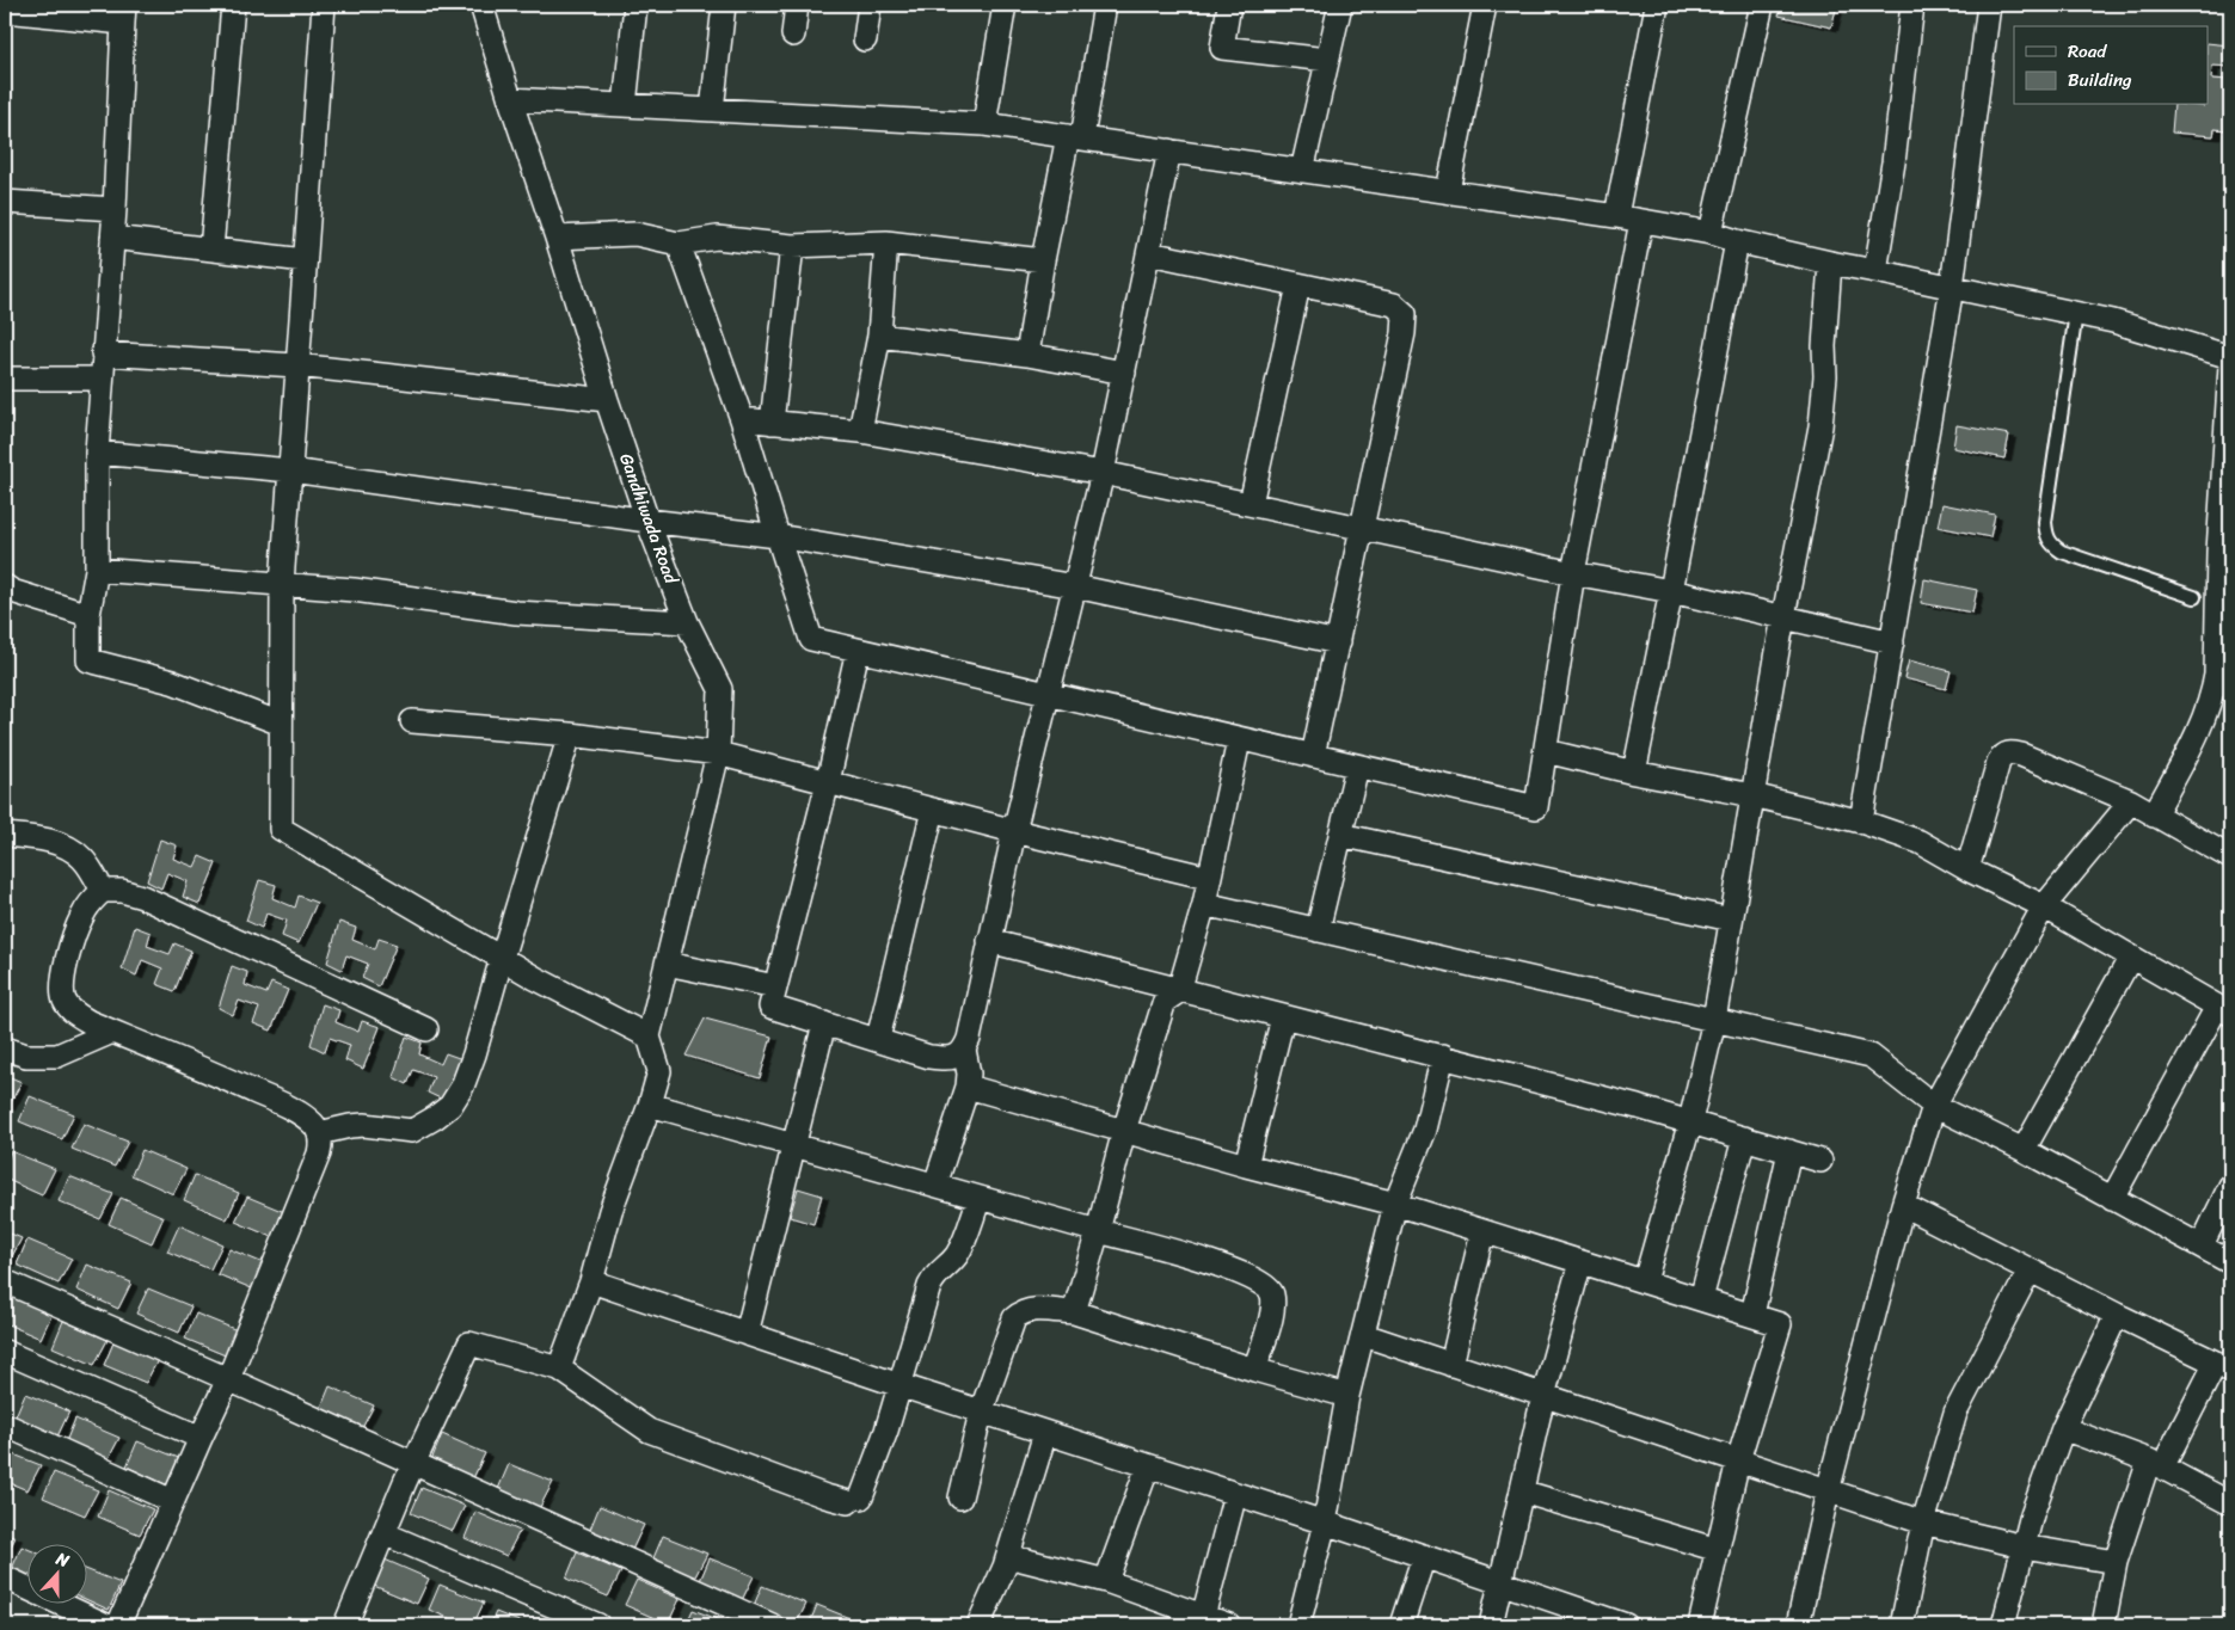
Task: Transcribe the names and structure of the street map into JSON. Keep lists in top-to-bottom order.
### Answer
{
  "streets": {
    "street": ["Gandhiwada Road"]
  },
  "legend": ["Road", "Building"],
  "north": "top"
}
